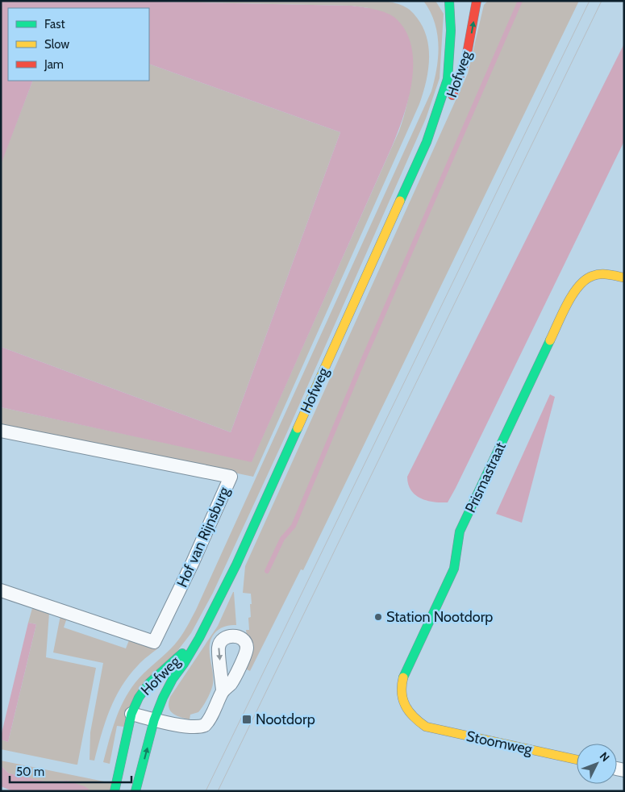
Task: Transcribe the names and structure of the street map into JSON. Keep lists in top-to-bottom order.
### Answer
{
  "streets": {
    "main road": ["Hofweg", "Prismastraat", "Stoomweg"],
    "street": ["Hof van Rijnsburg"]
  },
  "crossings": [
    ["Prismastraat", "Stoomweg"]
  ],
  "places": {
    "other": ["Station Nootdorp"],
    "transit": ["Nootdorp"]
  },
  "legend": ["Fast", "Slow", "Jam"],
  "scale_bar": "50 m",
  "north": "top right"
}
